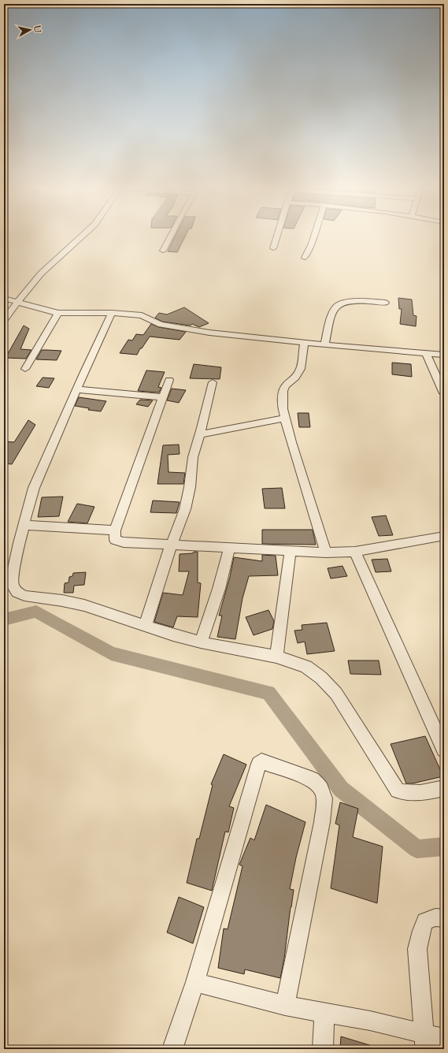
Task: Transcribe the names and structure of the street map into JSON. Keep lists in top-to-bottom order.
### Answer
{
  "north": "right"
}
